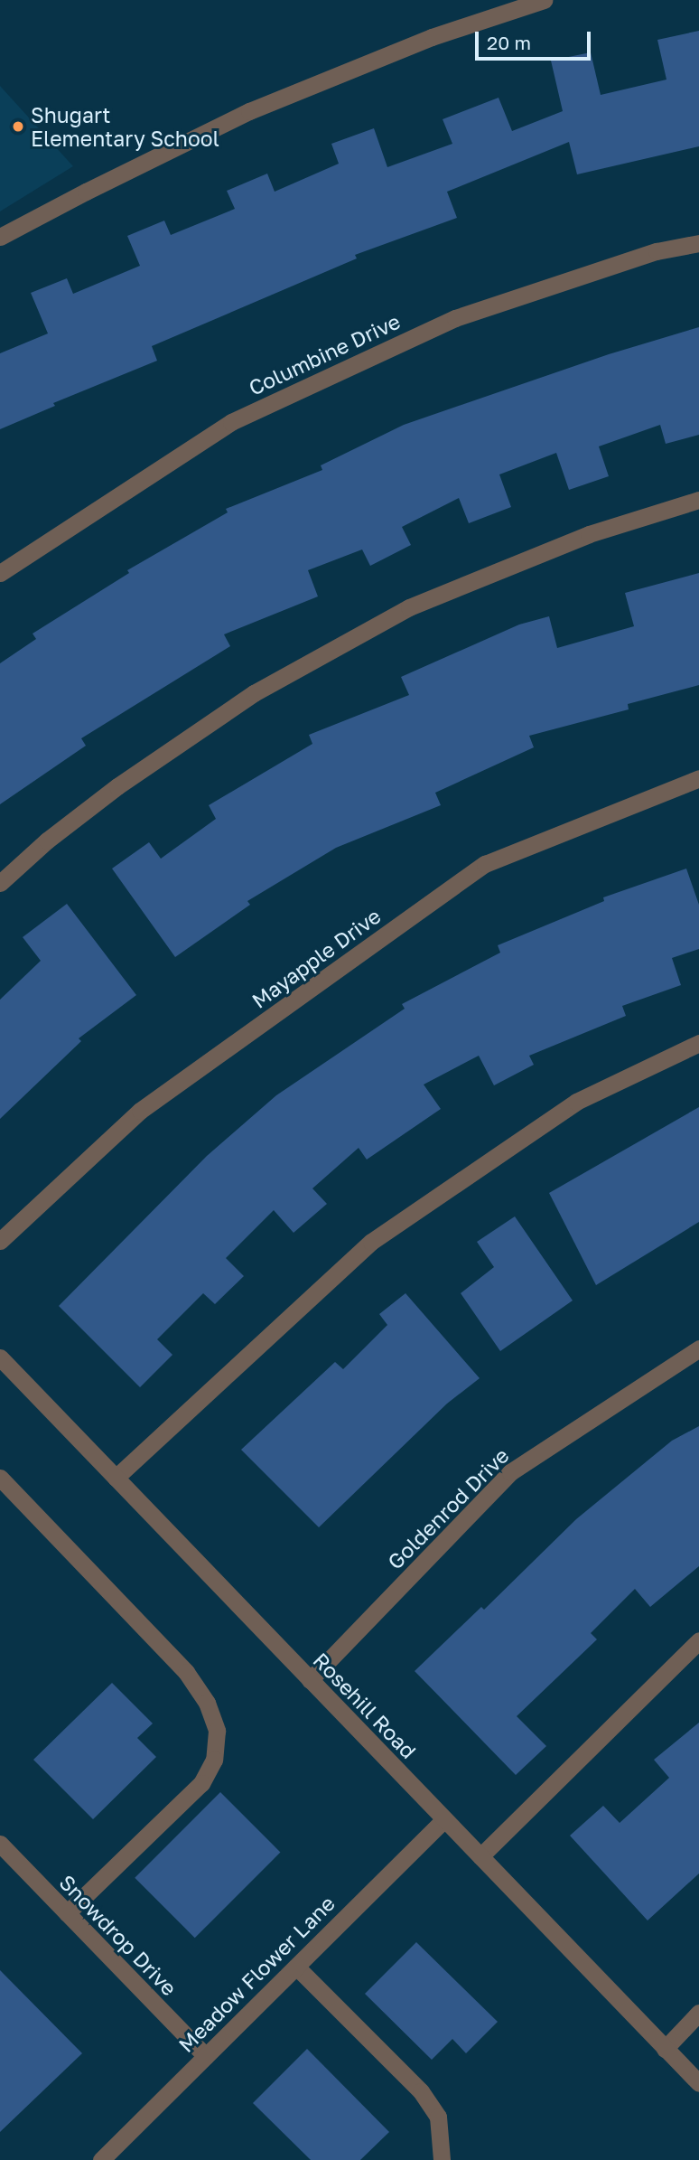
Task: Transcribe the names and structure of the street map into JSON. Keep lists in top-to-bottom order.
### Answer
{
  "streets": {
    "street": [
      "Columbine Drive",
      "Mayapple Drive",
      "Goldenrod Drive",
      "Rosehill Road",
      "Snowdrop Drive",
      "Meadow Flower Lane"
    ]
  },
  "crossings": [
    ["Goldenrod Drive", "Rosehill Road"],
    ["Rosehill Road", "Meadow Flower Lane"],
    ["Snowdrop Drive", "Meadow Flower Lane"]
  ],
  "places": ["Shugart Elementary School"],
  "scale_bar": "20 m"
}
